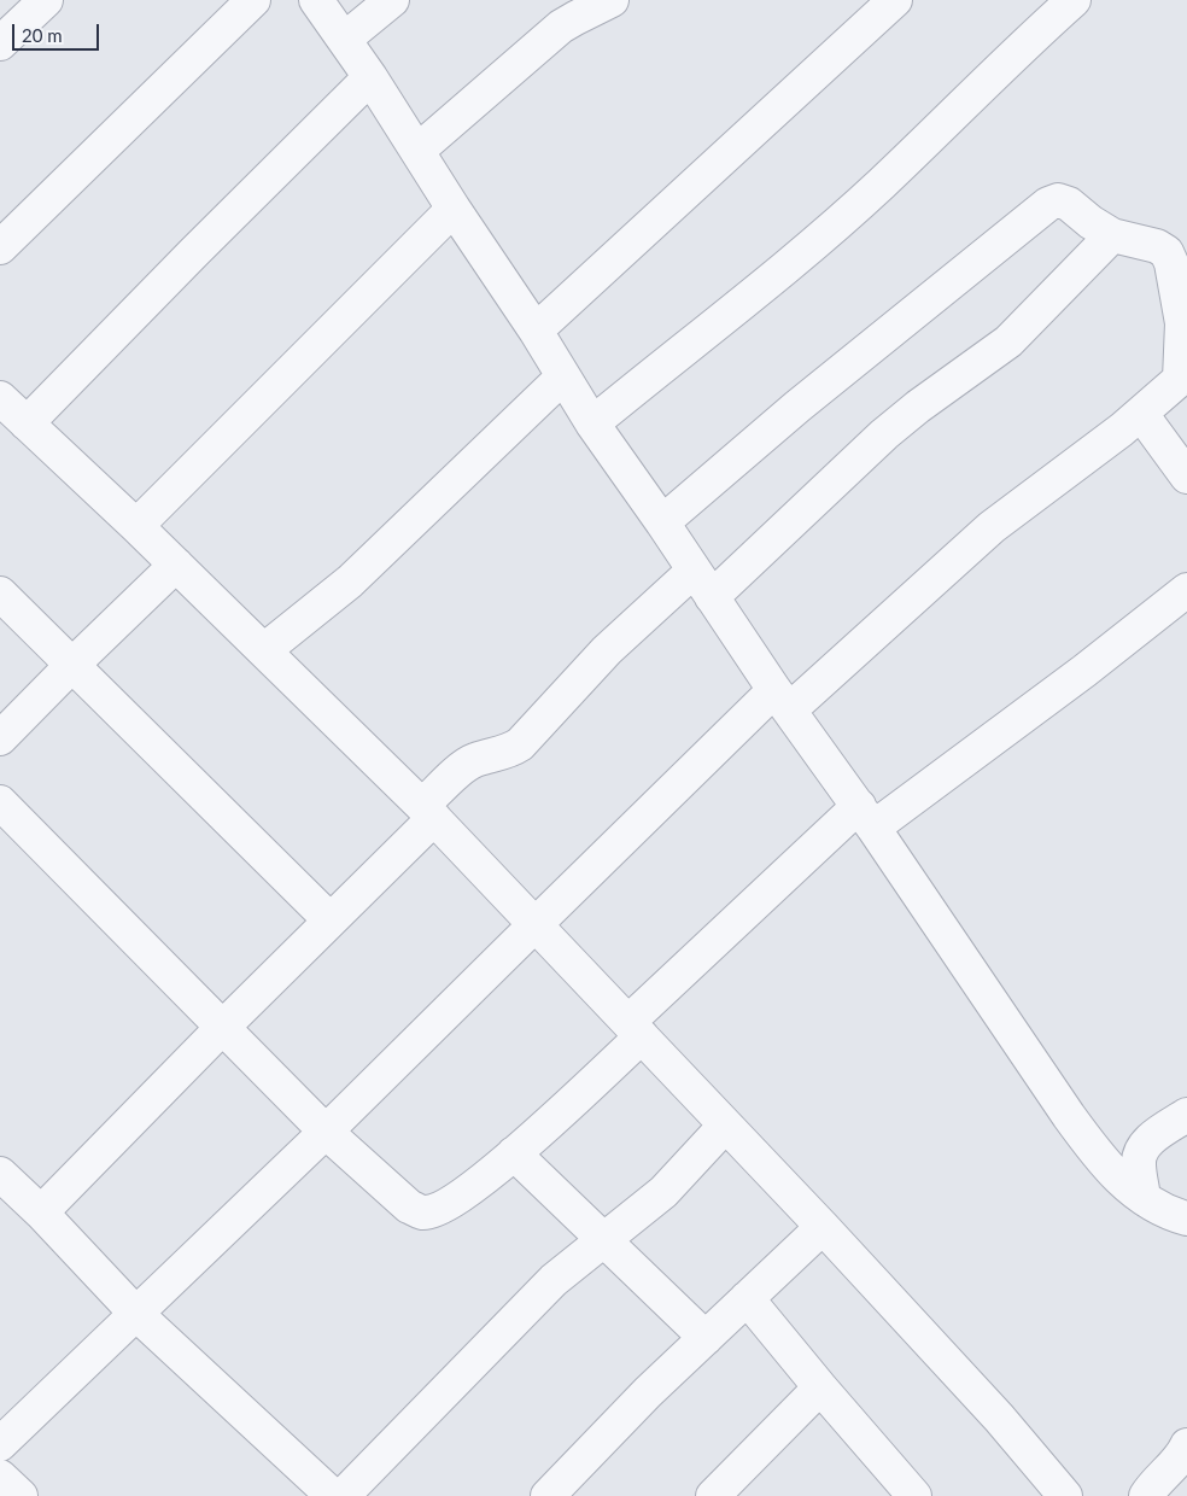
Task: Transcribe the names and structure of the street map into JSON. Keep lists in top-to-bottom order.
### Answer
{
  "scale_bar": "20 m"
}
